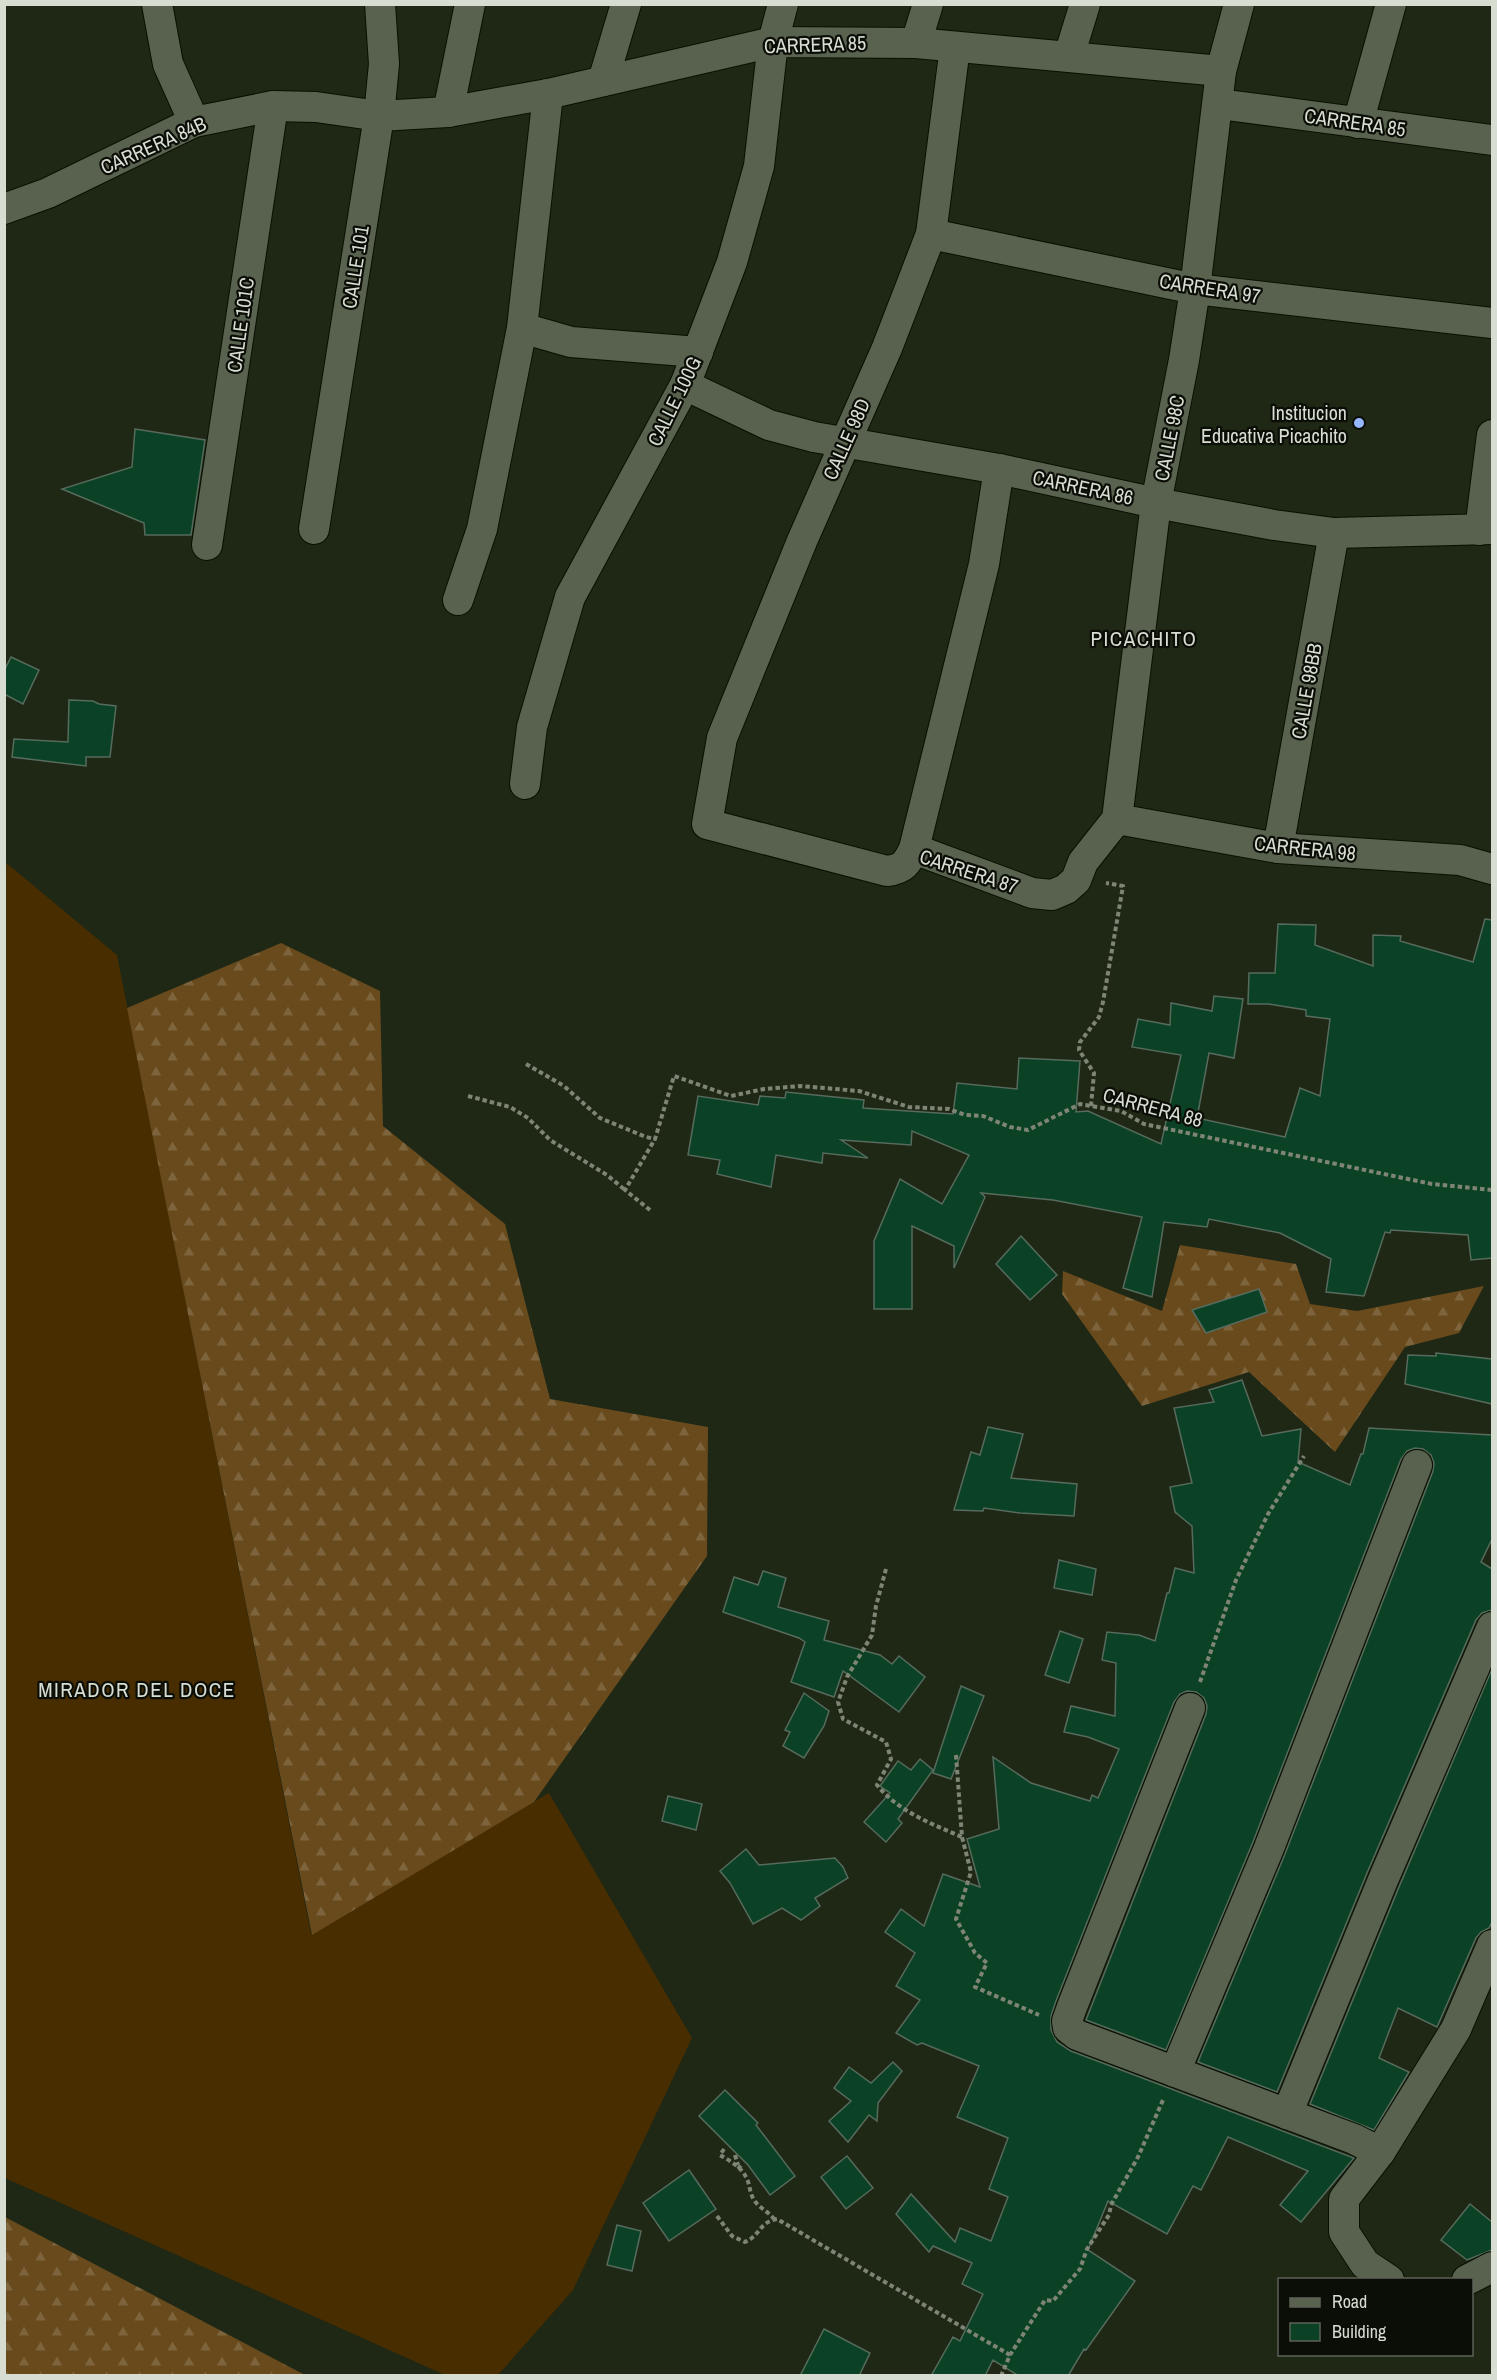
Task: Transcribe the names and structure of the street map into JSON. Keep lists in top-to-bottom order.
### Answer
{
  "streets": {
    "street": [
      "CARRERA 85",
      "CARRERA 84B",
      "CALLE 101",
      "CARRERA 97",
      "CALLE 101C",
      "CALLE 100G",
      "CALLE 98C",
      "CALLE 98D",
      "CARRERA 86",
      "CALLE 98BB",
      "CARRERA 98",
      "CARRERA 87"
    ],
    "path": ["CARRERA 88"]
  },
  "crossings": [
    ["CARRERA 85", "CARRERA 84B"],
    ["CARRERA 85", "CALLE 101"],
    ["CARRERA 85", "CALLE 100G"],
    ["CARRERA 85", "CALLE 98C"],
    ["CARRERA 85", "CALLE 98D"],
    ["CARRERA 84B", "CALLE 101"],
    ["CARRERA 84B", "CALLE 101C"],
    ["CARRERA 97", "CALLE 98C"],
    ["CARRERA 97", "CALLE 98D"],
    ["CALLE 100G", "CARRERA 86"],
    ["CALLE 98C", "CARRERA 86"],
    ["CALLE 98C", "CARRERA 98"],
    ["CALLE 98D", "CARRERA 86"],
    ["CALLE 98D", "CARRERA 87"],
    ["CARRERA 86", "CALLE 98BB"],
    ["CALLE 98BB", "CARRERA 98"]
  ],
  "districts": ["PICACHITO", "MIRADOR DEL DOCE"],
  "places": ["Institucion Educativa Picachito"],
  "legend": ["Road", "Building"]
}
